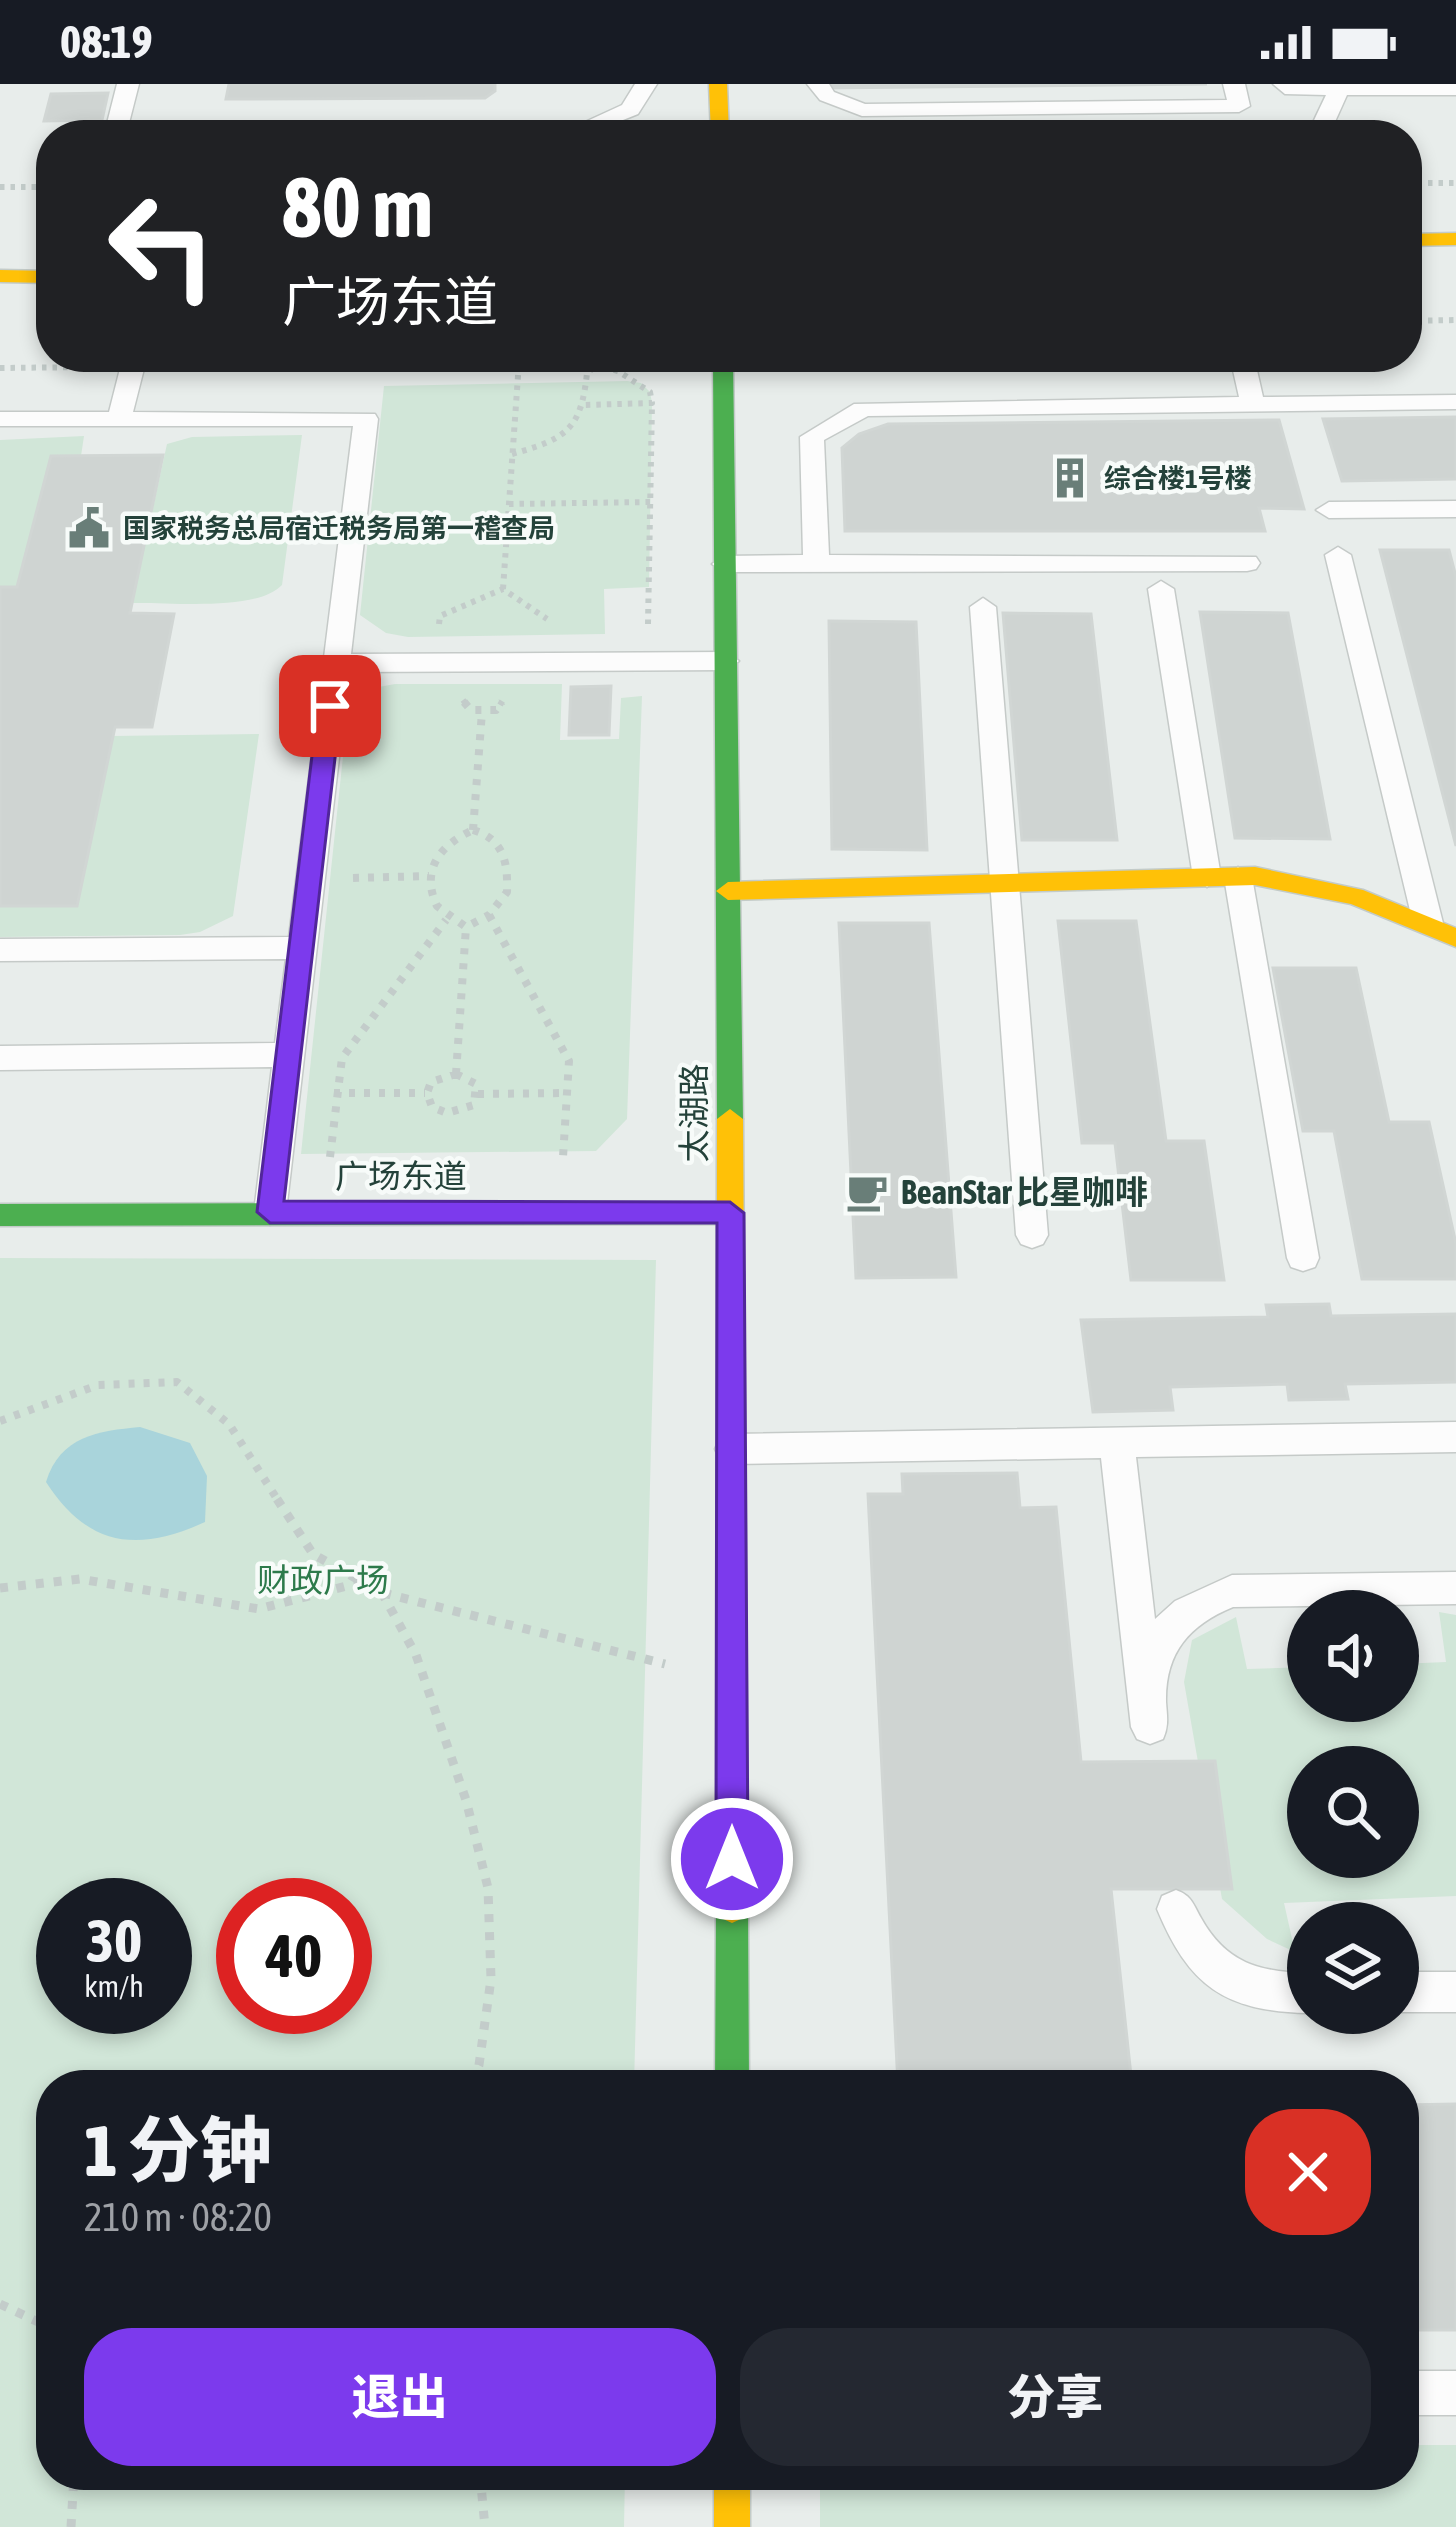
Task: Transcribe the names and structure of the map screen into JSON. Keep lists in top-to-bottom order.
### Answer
{
  "streets": {
    "street": ["太湖路", "广场东道"]
  },
  "crossings": [
    ["太湖路", "广场东道"]
  ],
  "parks": ["财政广场"],
  "places": {
    "building": ["综合楼1号楼"],
    "public building": ["国家税务总局宿迁税务局第一稽查局"],
    "cafe": ["BeanStar 比星咖啡"]
  },
  "page": {
    "status": "08:19",
    "turn": ["80 m", "广场东道"],
    "speed": "30 km/h",
    "limit": "40",
    "heading": ["1 分钟", "210 m · 08:20"],
    "buttons": ["退出", "分享"]
  }
}
